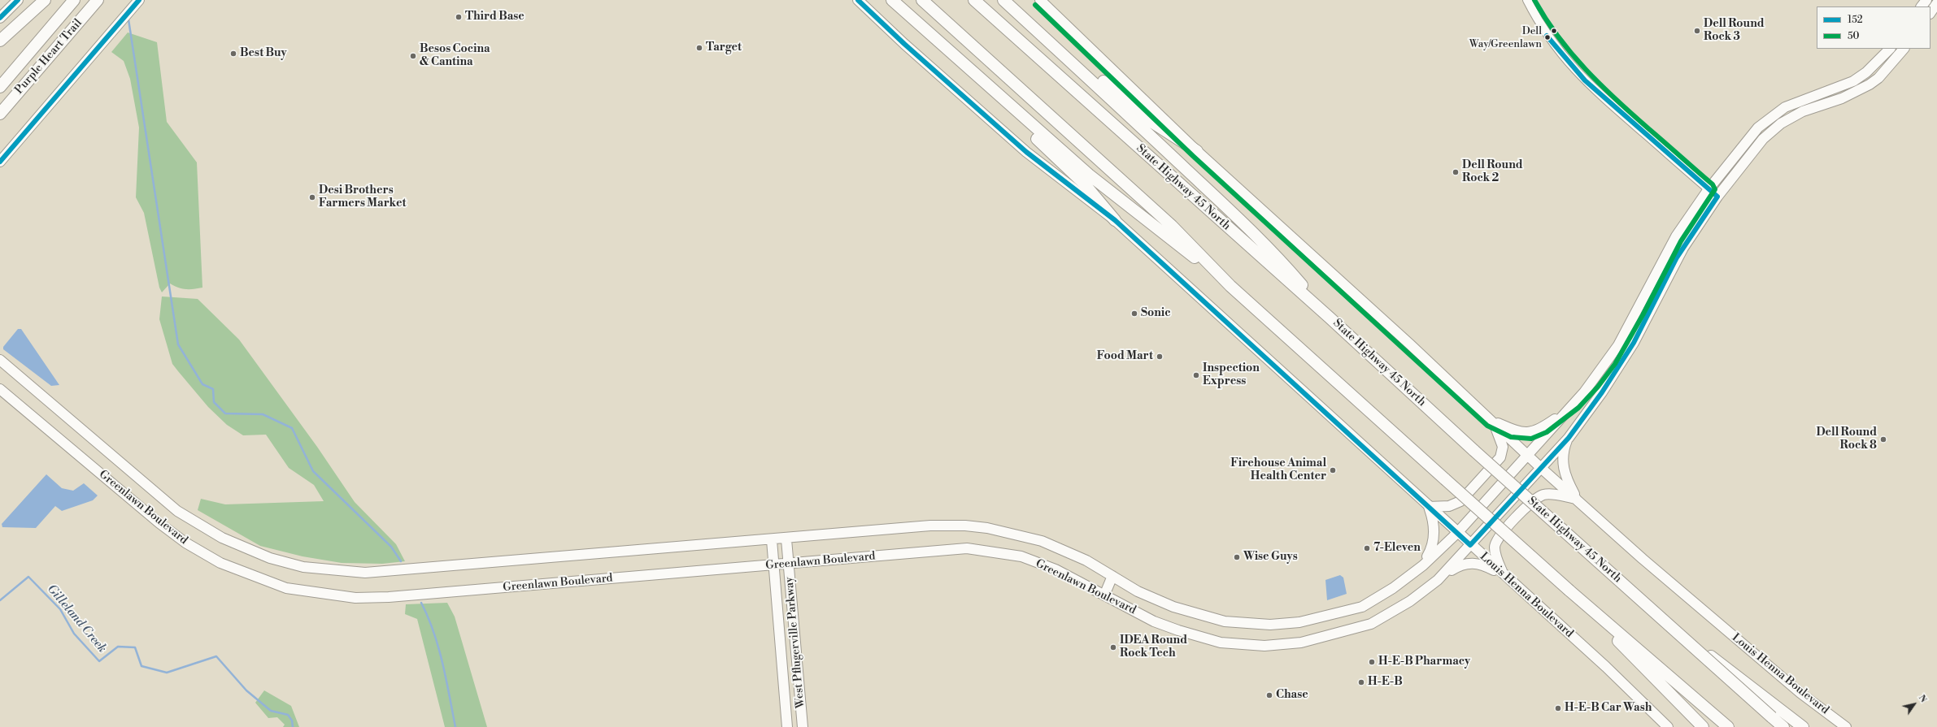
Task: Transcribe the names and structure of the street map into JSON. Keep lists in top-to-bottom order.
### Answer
{
  "streets": {
    "highway": ["Purple Heart Trail", "State Highway 45 North"],
    "main road": ["Greenlawn Boulevard", "Louis Henna Boulevard", "West Pflugerville Parkway"]
  },
  "crossings": [
    ["Greenlawn Boulevard", "Louis Henna Boulevard"],
    ["Greenlawn Boulevard", "West Pflugerville Parkway"]
  ],
  "water": ["Gilleland Creek"],
  "places": [
    "Third Base",
    "Dell Round Rock 3",
    "Dell Way/Greenlawn",
    "Target",
    "Best Buy",
    "Besos Cocina & Cantina",
    "Dell Round Rock 2",
    "Desi Brothers Farmers Market",
    "Sonic",
    "Food Mart",
    "Inspection Express",
    "Dell Round Rock 8",
    "Firehouse Animal Health Center",
    "7-Eleven",
    "Wise Guys",
    "IDEA Round Rock Tech",
    "H-E-B Pharmacy",
    "H-E-B",
    "Chase",
    "H-E-B Car Wash"
  ],
  "lines": ["transit line 152", "transit line 50"],
  "legend": ["152", "50"],
  "north": "top right"
}
